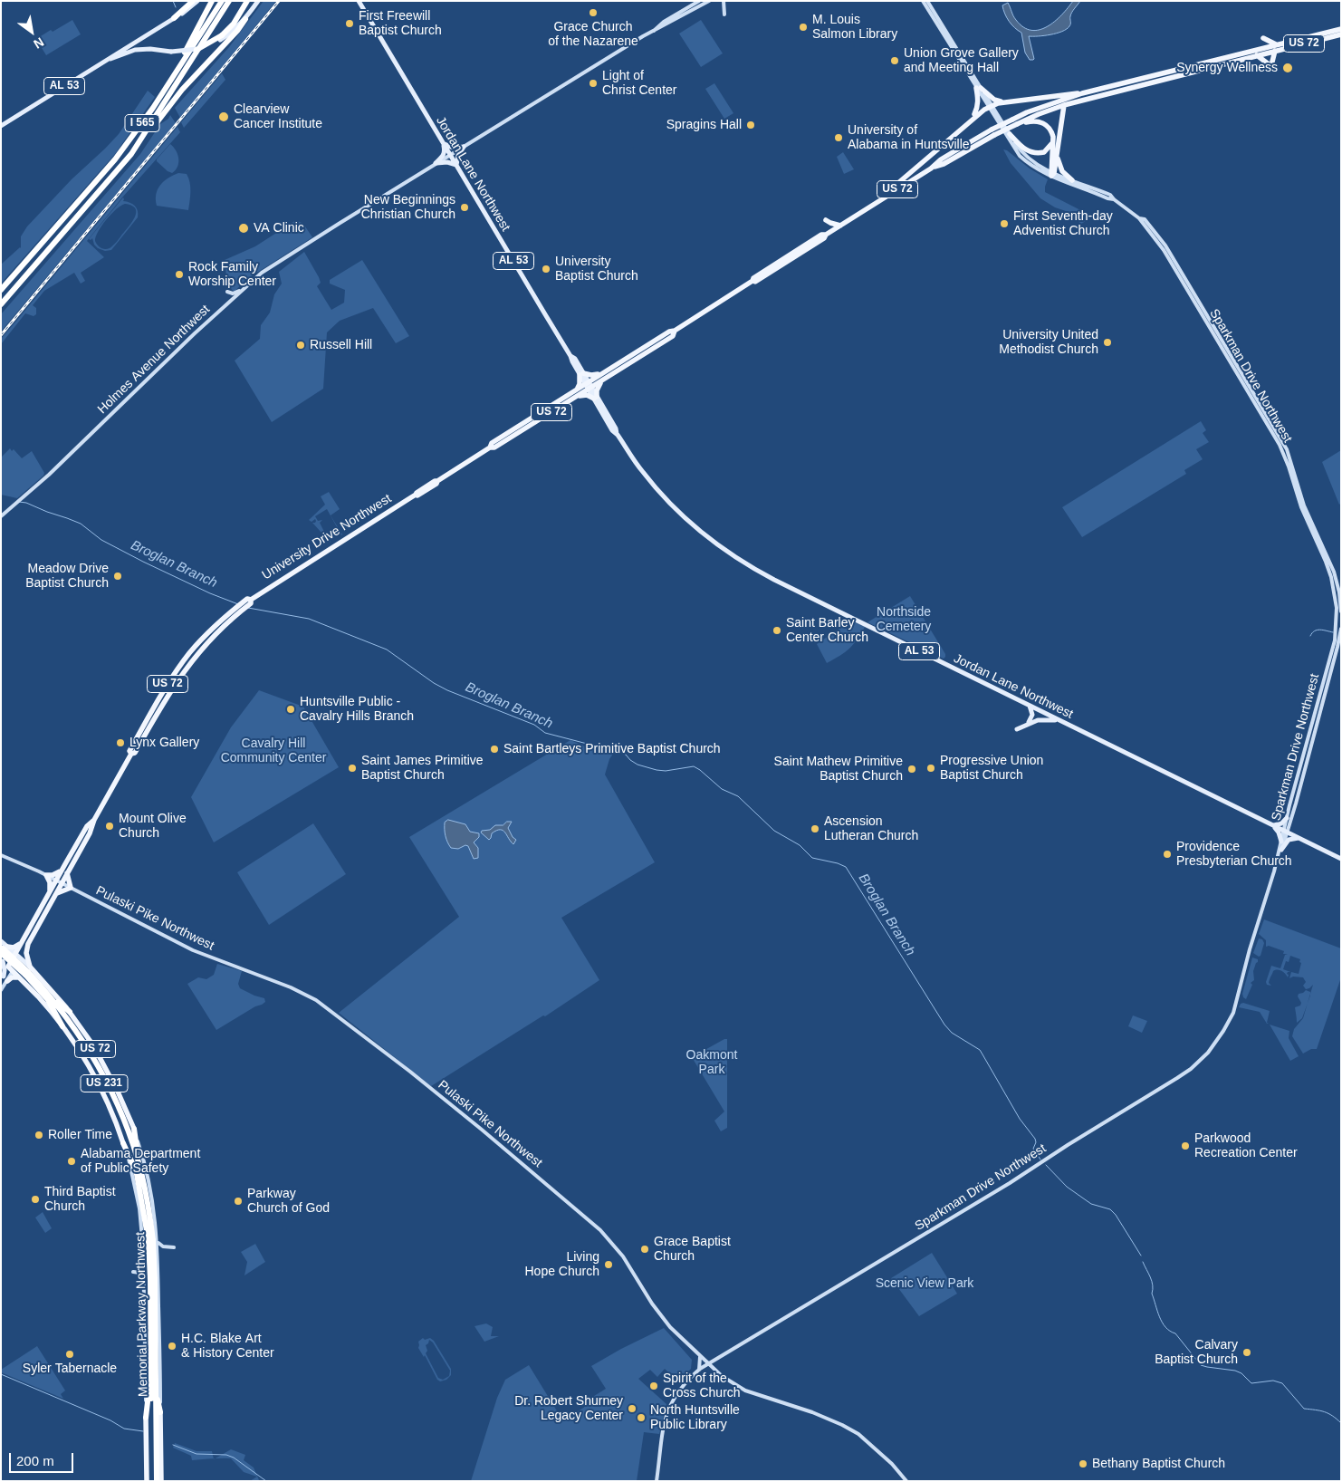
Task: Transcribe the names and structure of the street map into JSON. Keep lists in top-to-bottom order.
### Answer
{
  "streets": {
    "highway": [
      "US 72",
      "I 565",
      "University Drive Northwest",
      "US 231",
      "Memorial Parkway Northwest"
    ],
    "main road": [
      "AL 53",
      "Jordan Lane Northwest",
      "Holmes Avenue Northwest",
      "Sparkman Drive Northwest",
      "Pulaski Pike Northwest"
    ]
  },
  "crossings": [
    ["US 72", "University Drive Northwest"],
    ["US 72", "Memorial Parkway Northwest"],
    ["Jordan Lane Northwest", "Holmes Avenue Northwest"],
    ["Jordan Lane Northwest", "Sparkman Drive Northwest"],
    ["Jordan Lane Northwest", "University Drive Northwest"],
    ["Sparkman Drive Northwest", "Pulaski Pike Northwest"],
    ["University Drive Northwest", "Pulaski Pike Northwest"]
  ],
  "water": ["Broglan Branch"],
  "parks": [
    "Northside Cemetery",
    "Cavalry Hill Community Center",
    "Oakmont Park",
    "Scenic View Park"
  ],
  "places": [
    "Grace Church of the Nazarene",
    "First Freewill Baptist Church",
    "M. Louis Salmon Library",
    "Union Grove Gallery and Meeting Hall",
    "Synergy Wellness",
    "Light of Christ Center",
    "Clearview Cancer Institute",
    "Spragins Hall",
    "University of Alabama in Huntsville",
    "New Beginnings Christian Church",
    "First Seventh-day Adventist Church",
    "VA Clinic",
    "University Baptist Church",
    "Rock Family Worship Center",
    "University United Methodist Church",
    "Russell Hill",
    "Meadow Drive Baptist Church",
    "Saint Barley Center Church",
    "Huntsville Public - Cavalry Hills Branch",
    "Lynx Gallery",
    "Saint Bartleys Primitive Baptist Church",
    "Saint James Primitive Baptist Church",
    "Progressive Union Baptist Church",
    "Saint Mathew Primitive Baptist Church",
    "Mount Olive Church",
    "Ascension Lutheran Church",
    "Providence Presbyterian Church",
    "Roller Time",
    "Parkwood Recreation Center",
    "Alabama Department of Public Safety",
    "Third Baptist Church",
    "Parkway Church of God",
    "Grace Baptist Church",
    "Living Hope Church",
    "H.C. Blake Art & History Center",
    "Calvary Baptist Church",
    "Syler Tabernacle",
    "Spirit of the Cross Church",
    "Dr. Robert Shurney Legacy Center",
    "North Huntsville Public Library",
    "Bethany Baptist Church"
  ],
  "scale_bar": "200 m",
  "north": "bottom right"
}
